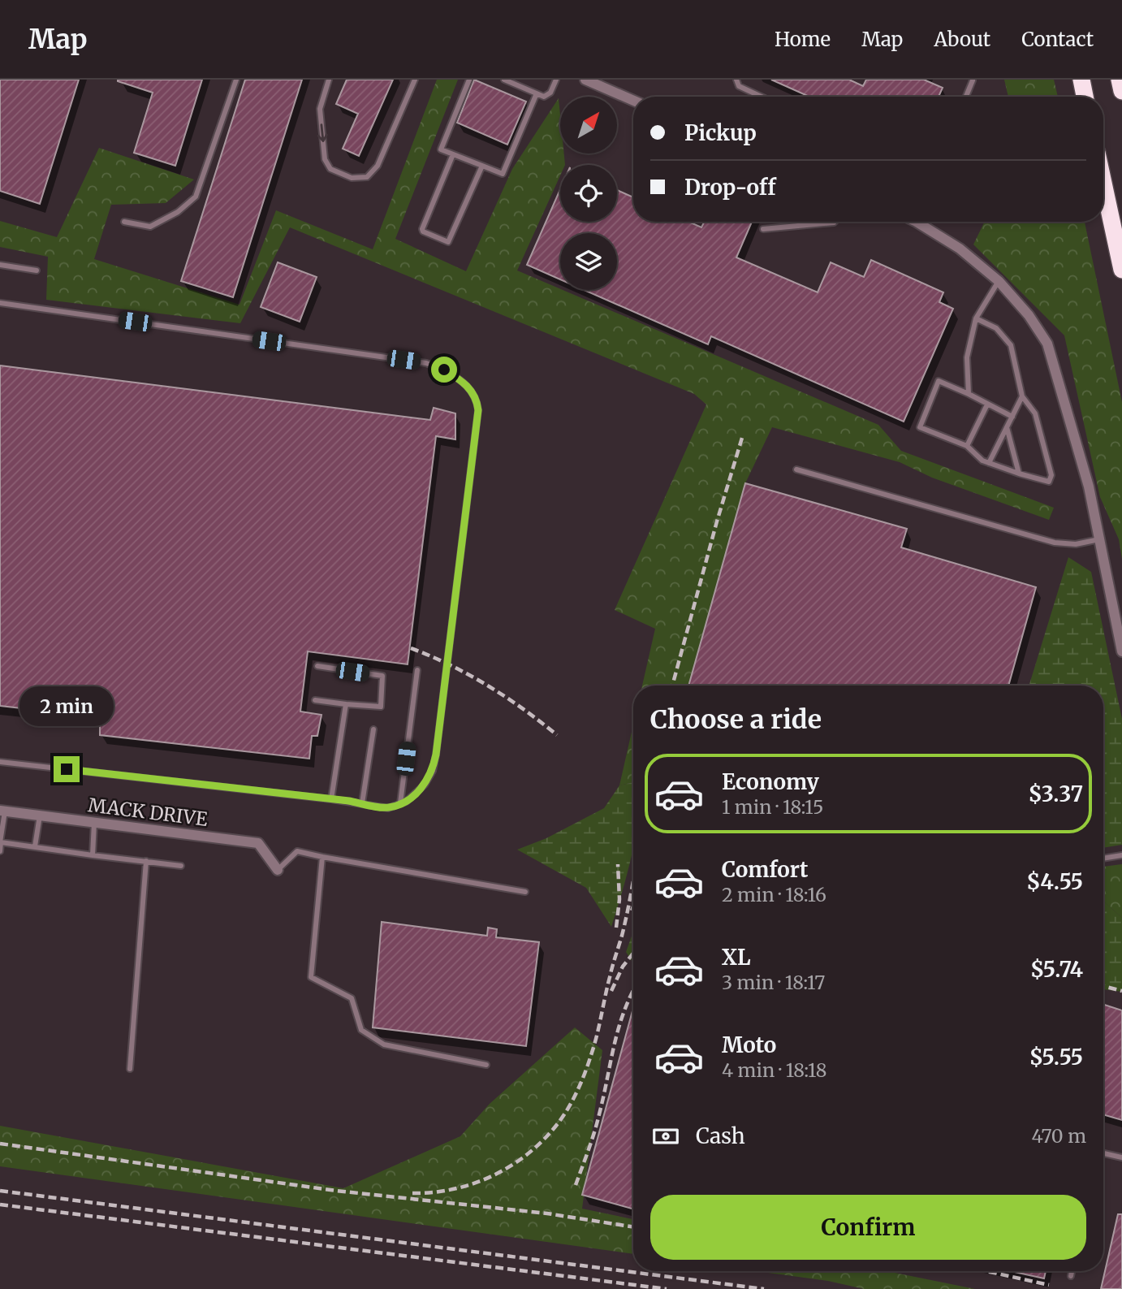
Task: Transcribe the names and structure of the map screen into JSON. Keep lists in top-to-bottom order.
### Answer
{
  "streets": {
    "street": ["MACK DRIVE"]
  },
  "north": "top right",
  "page": {
    "header": "Map",
    "nav": [
      "Home",
      "Map",
      "About",
      "Contact"
    ],
    "banner": ["Pickup", "Drop-off"],
    "heading": "Choose a ride",
    "bubble": "2 min",
    "list": [
      {
        "name": "Economy",
        "note": "1 min · 18:15",
        "value": "$3.37"
      },
      {
        "name": "Comfort",
        "note": "2 min · 18:16",
        "value": "$4.55"
      },
      {
        "name": "XL",
        "note": "3 min · 18:17",
        "value": "$5.74"
      },
      {
        "name": "Moto",
        "note": "4 min · 18:18",
        "value": "$5.55"
      }
    ],
    "pay": ["Cash", "470 m"],
    "buttons": "Confirm"
  }
}
